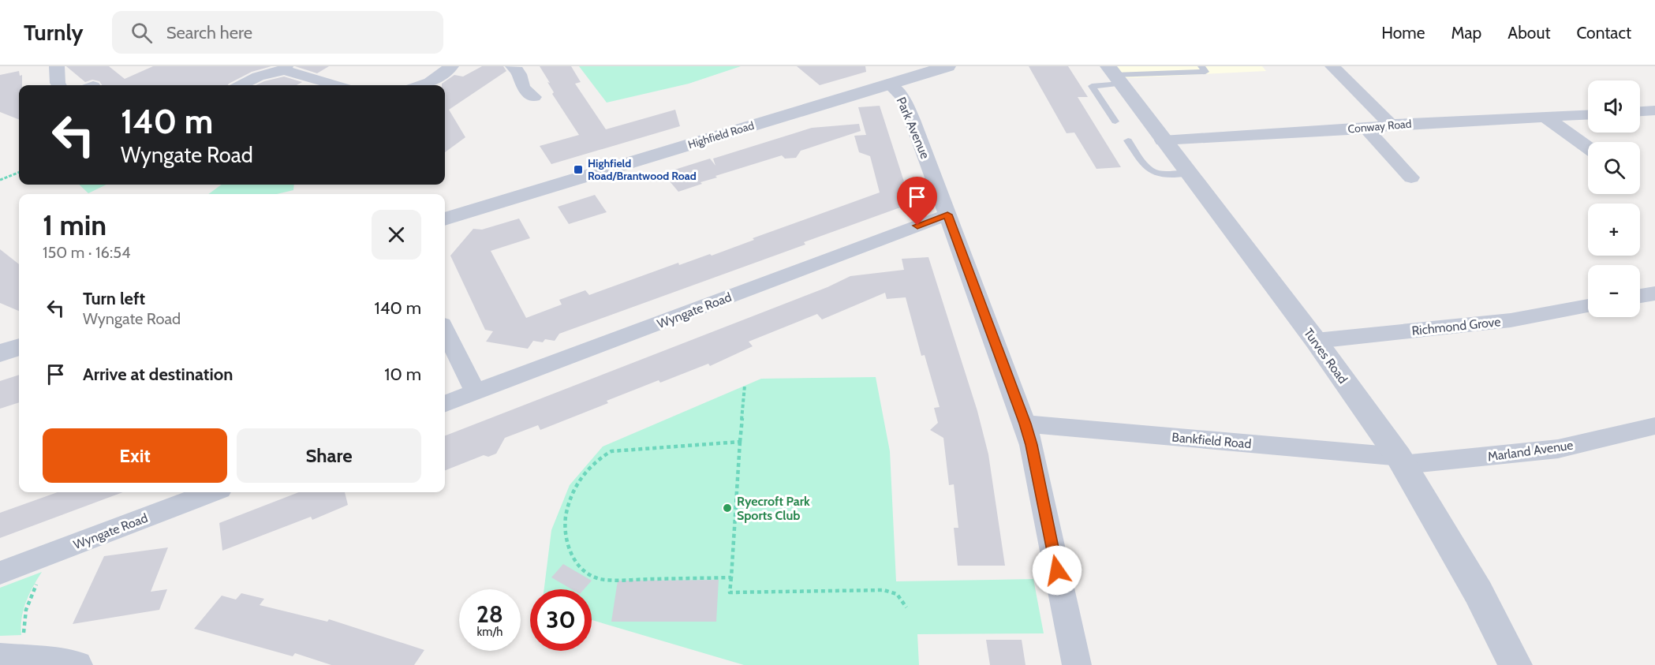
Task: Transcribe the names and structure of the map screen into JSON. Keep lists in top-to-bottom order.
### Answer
{
  "streets": {
    "street": [
      "Conway Road",
      "Park Avenue",
      "Highfield Road",
      "Wyngate Road",
      "Richmond Grove",
      "Turves Road",
      "Bankfield Road",
      "Marland Avenue"
    ]
  },
  "crossings": [
    ["Conway Road", "Turves Road"],
    ["Park Avenue", "Highfield Road"],
    ["Park Avenue", "Wyngate Road"],
    ["Park Avenue", "Bankfield Road"],
    ["Richmond Grove", "Turves Road"],
    ["Turves Road", "Bankfield Road"],
    ["Turves Road", "Marland Avenue"],
    ["Bankfield Road", "Marland Avenue"]
  ],
  "places": {
    "transit": ["Highfield Road/Brantwood Road"],
    "other": ["Ryecroft Park Sports Club"]
  },
  "page": {
    "header": "Turnly",
    "search": "Search here",
    "nav": [
      "Home",
      "Map",
      "About",
      "Contact"
    ],
    "map_buttons": ["+", "−"],
    "turn": ["140 m", "Wyngate Road"],
    "heading": ["1 min", "150 m · 16:54"],
    "list": [
      {
        "name": "Turn left",
        "note": "Wyngate Road",
        "value": "140 m"
      },
      {
        "name": "Arrive at destination",
        "value": "10 m"
      }
    ],
    "buttons": ["Exit", "Share"],
    "speed": "28 km/h",
    "limit": "30"
  }
}
